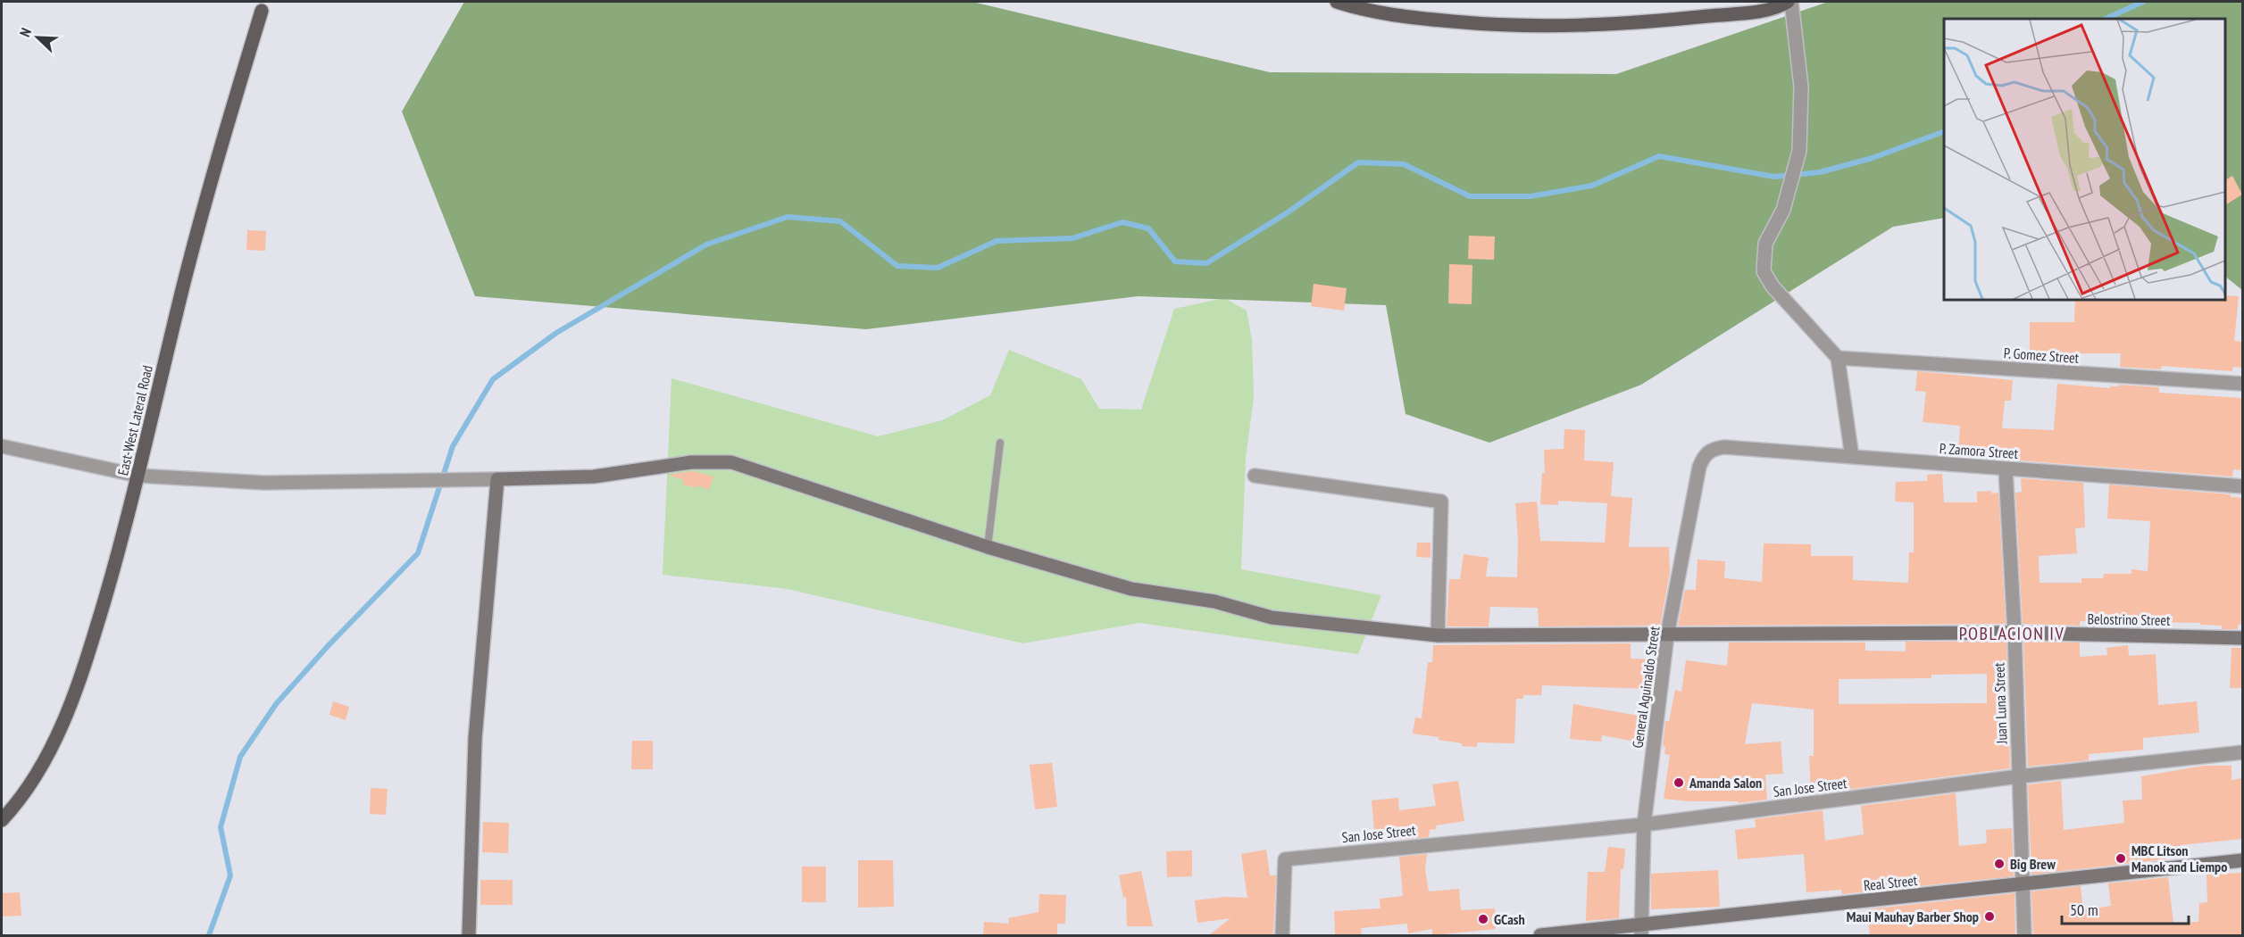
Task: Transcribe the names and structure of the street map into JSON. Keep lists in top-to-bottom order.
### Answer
{
  "streets": {
    "main road": ["East-West Lateral Road"],
    "street": [
      "P. Gomez Street",
      "P. Zamora Street",
      "Belostrino Street",
      "General Aguinaldo Street",
      "Juan Luna Street",
      "San Jose Street",
      "Real Street"
    ]
  },
  "crossings": [
    ["P. Zamora Street", "General Aguinaldo Street"],
    ["P. Zamora Street", "Juan Luna Street"],
    ["Belostrino Street", "General Aguinaldo Street"],
    ["Belostrino Street", "Juan Luna Street"],
    ["General Aguinaldo Street", "San Jose Street"],
    ["General Aguinaldo Street", "Real Street"],
    ["Juan Luna Street", "San Jose Street"],
    ["Juan Luna Street", "Real Street"]
  ],
  "districts": ["POBLACION IV"],
  "places": [
    "Amanda Salon",
    "MBC Litson Manok and Liempo",
    "Big Brew",
    "Maui Mauhay Barber Shop",
    "GCash"
  ],
  "scale_bar": "50 m",
  "north": "top left"
}
